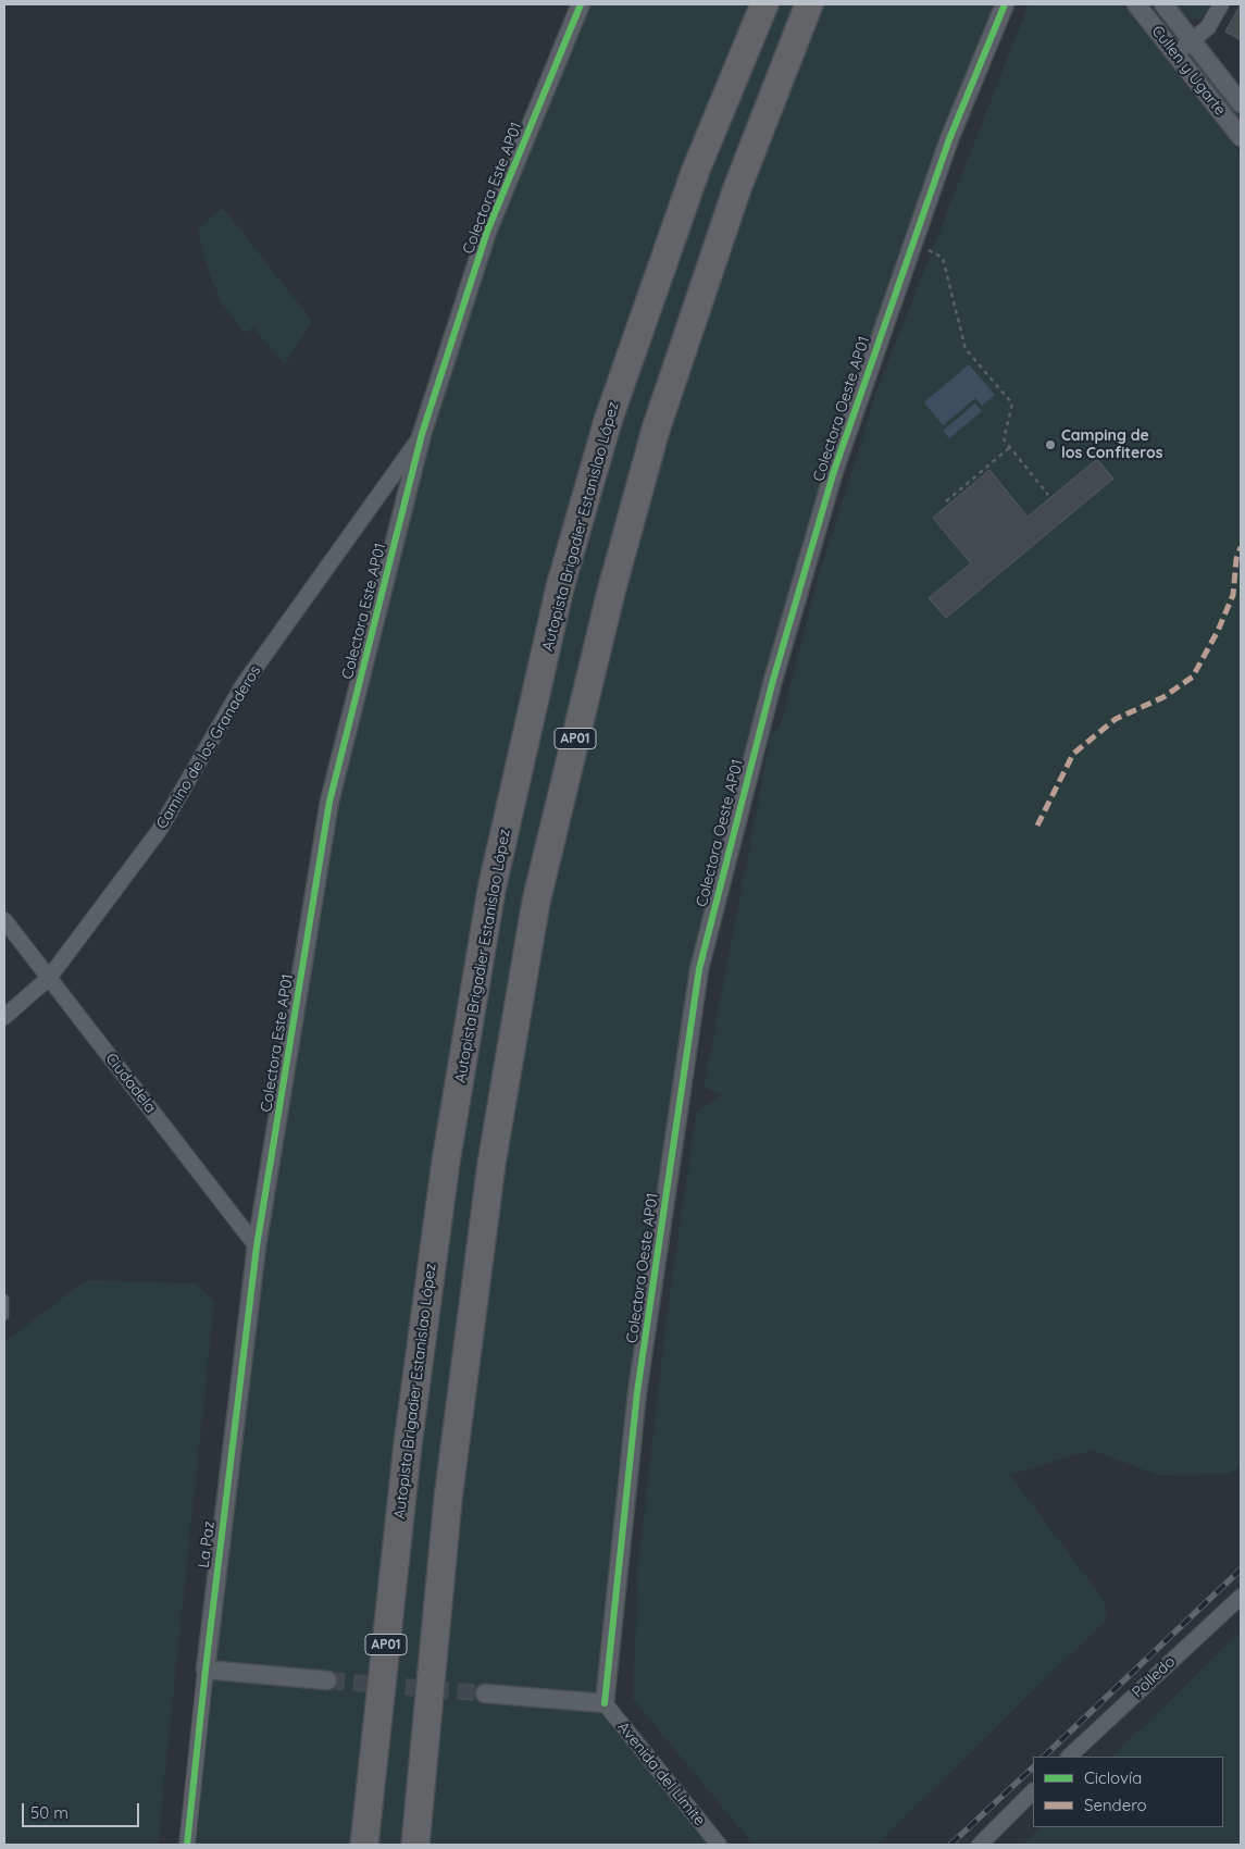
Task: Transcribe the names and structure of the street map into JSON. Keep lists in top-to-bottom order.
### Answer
{
  "streets": {
    "highway": ["Autopista Brigadier Estanislao López", "AP01"],
    "street": [
      "Cullen y Ugarte",
      "Colectora Este AP01",
      "Colectora Oeste AP01",
      "Camino de los Granaderos",
      "Ciudadela",
      "La Paz",
      "Polledo",
      "Avenida del Límite"
    ]
  },
  "crossings": [
    ["Colectora Este AP01", "Camino de los Granaderos"],
    ["Colectora Este AP01", "Ciudadela"],
    ["Colectora Este AP01", "La Paz"],
    ["Colectora Oeste AP01", "Avenida del Límite"],
    ["Camino de los Granaderos", "Ciudadela"],
    ["Ciudadela", "La Paz"]
  ],
  "places": ["Camping de los Confiteros"],
  "legend": ["Ciclovía", "Sendero"],
  "scale_bar": "50 m"
}
